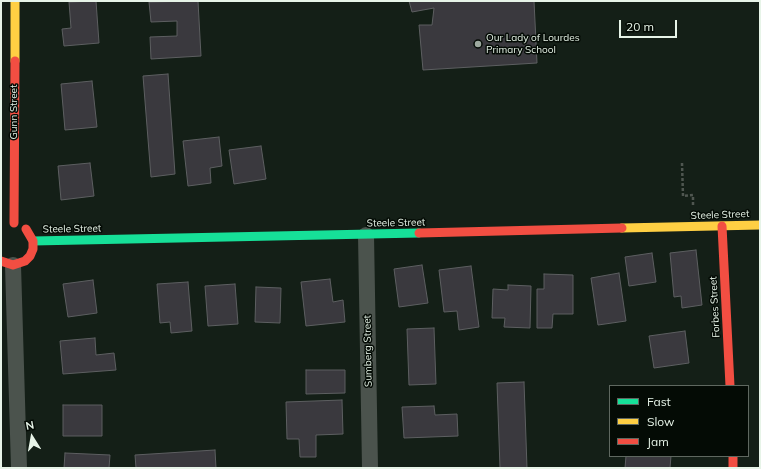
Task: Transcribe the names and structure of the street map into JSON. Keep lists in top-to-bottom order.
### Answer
{
  "streets": {
    "street": [
      "Gunn Street",
      "Steele Street",
      "Forbes Street",
      "Sumberg Street"
    ]
  },
  "crossings": [
    ["Steele Street", "Forbes Street"],
    ["Steele Street", "Sumberg Street"]
  ],
  "places": ["Our Lady of Lourdes Primary School"],
  "legend": ["Fast", "Slow", "Jam"],
  "scale_bar": "20 m",
  "north": "top"
}
